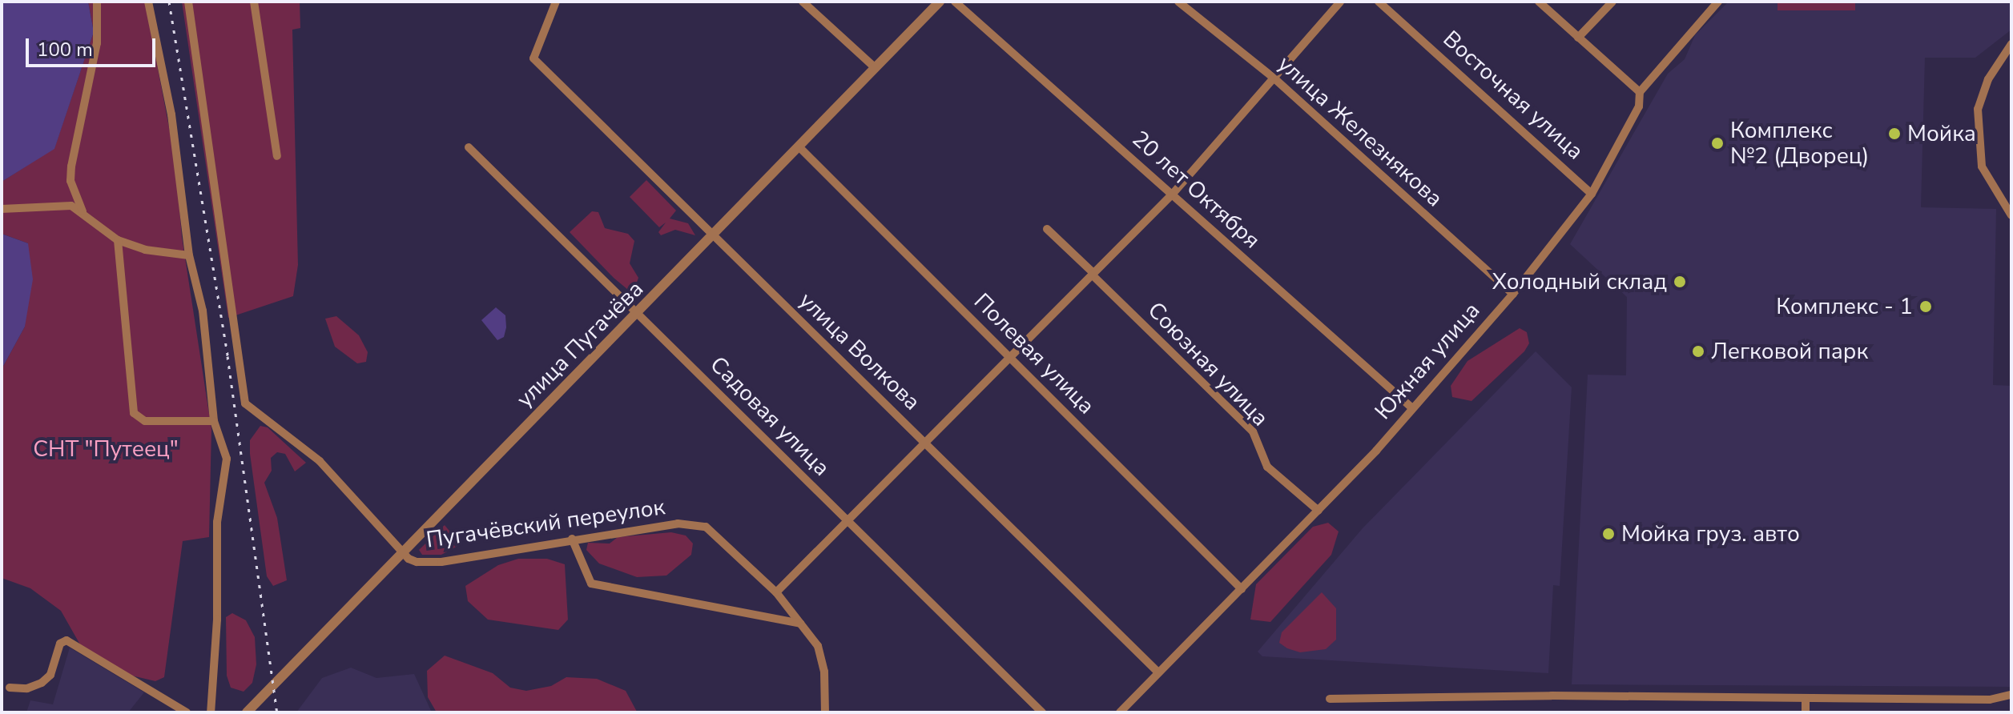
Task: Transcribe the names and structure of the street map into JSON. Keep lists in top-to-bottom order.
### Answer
{
  "streets": {
    "street": [
      "Восточная улица",
      "улица Железнякова",
      "20 лет Октября",
      "улица Пугачёва",
      "улица Волкова",
      "Полевая улица",
      "Южная улица",
      "Союзная улица",
      "Садовая улица",
      "Пугачёвский переулок"
    ]
  },
  "crossings": [
    ["Восточная улица", "Южная улица"],
    ["улица Железнякова", "Южная улица"],
    ["20 лет Октября", "Южная улица"],
    ["улица Пугачёва", "улица Волкова"],
    ["улица Пугачёва", "Полевая улица"],
    ["улица Пугачёва", "Садовая улица"],
    ["улица Пугачёва", "Пугачёвский переулок"],
    ["улица Волкова", "Южная улица"],
    ["Полевая улица", "Южная улица"],
    ["Южная улица", "Союзная улица"]
  ],
  "parks": ["СНТ \"Путеец\""],
  "places": [
    "Мойка",
    "Комплекс №2 (Дворец)",
    "Холодный склад",
    "Комплекс - 1",
    "Легковой парк",
    "Мойка груз. авто"
  ],
  "scale_bar": "100 m"
}
